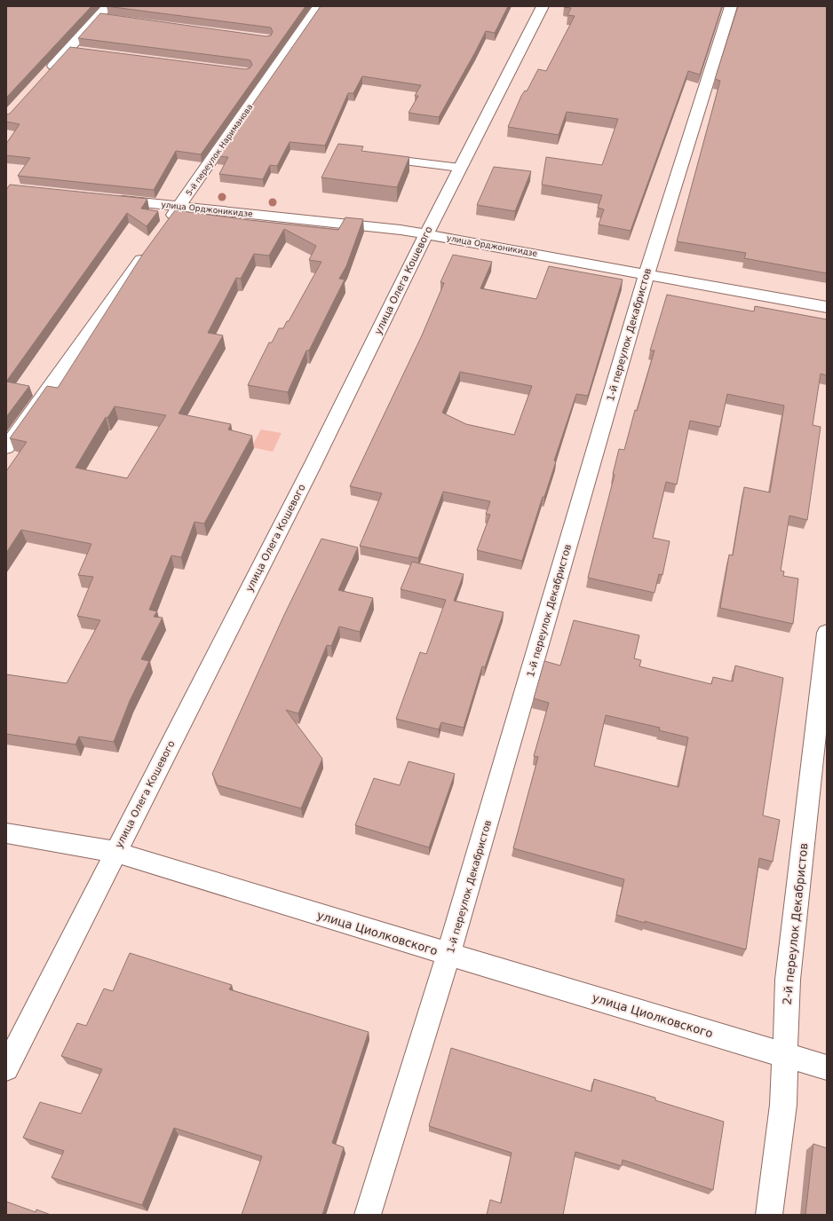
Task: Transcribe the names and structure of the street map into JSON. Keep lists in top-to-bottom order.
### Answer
{
  "streets": {
    "street": [
      "5-й переулок Нариманова",
      "улица Орджоникидзе",
      "улица Олега Кошевого",
      "1-й переулок Декабристов",
      "2-й переулок Декабристов",
      "улица Циолковского"
    ]
  },
  "crossings": [
    ["5-й переулок Нариманова", "улица Орджоникидзе"],
    ["улица Орджоникидзе", "улица Олега Кошевого"],
    ["улица Орджоникидзе", "1-й переулок Декабристов"],
    ["улица Олега Кошевого", "улица Циолковского"],
    ["1-й переулок Декабристов", "улица Циолковского"],
    ["2-й переулок Декабристов", "улица Циолковского"]
  ]
}
